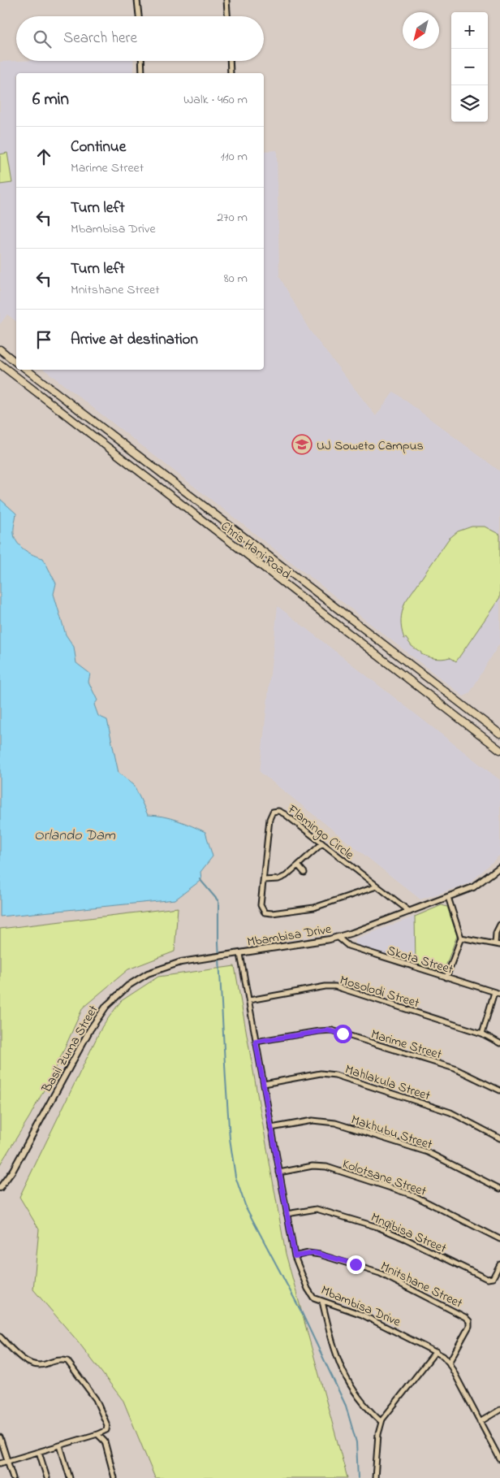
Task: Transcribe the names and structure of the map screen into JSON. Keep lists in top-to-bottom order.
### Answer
{
  "streets": {
    "main road": ["Chris Hani Road"],
    "street": [
      "Flamingo Circle",
      "Mbambisa Drive",
      "Skota Street",
      "Mosolodi Street",
      "Marime Street",
      "Basil Zuma Street",
      "Mahlakula Street",
      "Makhubu Street",
      "Kolotsane Street",
      "Mnqibisa Street",
      "Mnitshane Street"
    ]
  },
  "crossings": [
    ["Flamingo Circle", "Mbambisa Drive"],
    ["Mbambisa Drive", "Skota Street"],
    ["Mbambisa Drive", "Mosolodi Street"],
    ["Mbambisa Drive", "Marime Street"],
    ["Mbambisa Drive", "Basil Zuma Street"],
    ["Mbambisa Drive", "Mahlakula Street"],
    ["Mbambisa Drive", "Makhubu Street"],
    ["Mbambisa Drive", "Kolotsane Street"],
    ["Mbambisa Drive", "Mnqibisa Street"],
    ["Mbambisa Drive", "Mnitshane Street"]
  ],
  "water": ["Orlando Dam"],
  "places": {
    "school or university": ["UJ Soweto Campus"]
  },
  "north": "bottom left",
  "page": {
    "map_buttons": ["+", "−"],
    "search": "Search here",
    "heading": ["6 min", "Walk · 460 m"],
    "list": [
      ["Continue", "Marime Street", "110 m"],
      ["Turn left", "Mbambisa Drive", "270 m"],
      ["Turn left", "Mnitshane Street", "80 m"],
      "Arrive at destination"
    ]
  }
}
